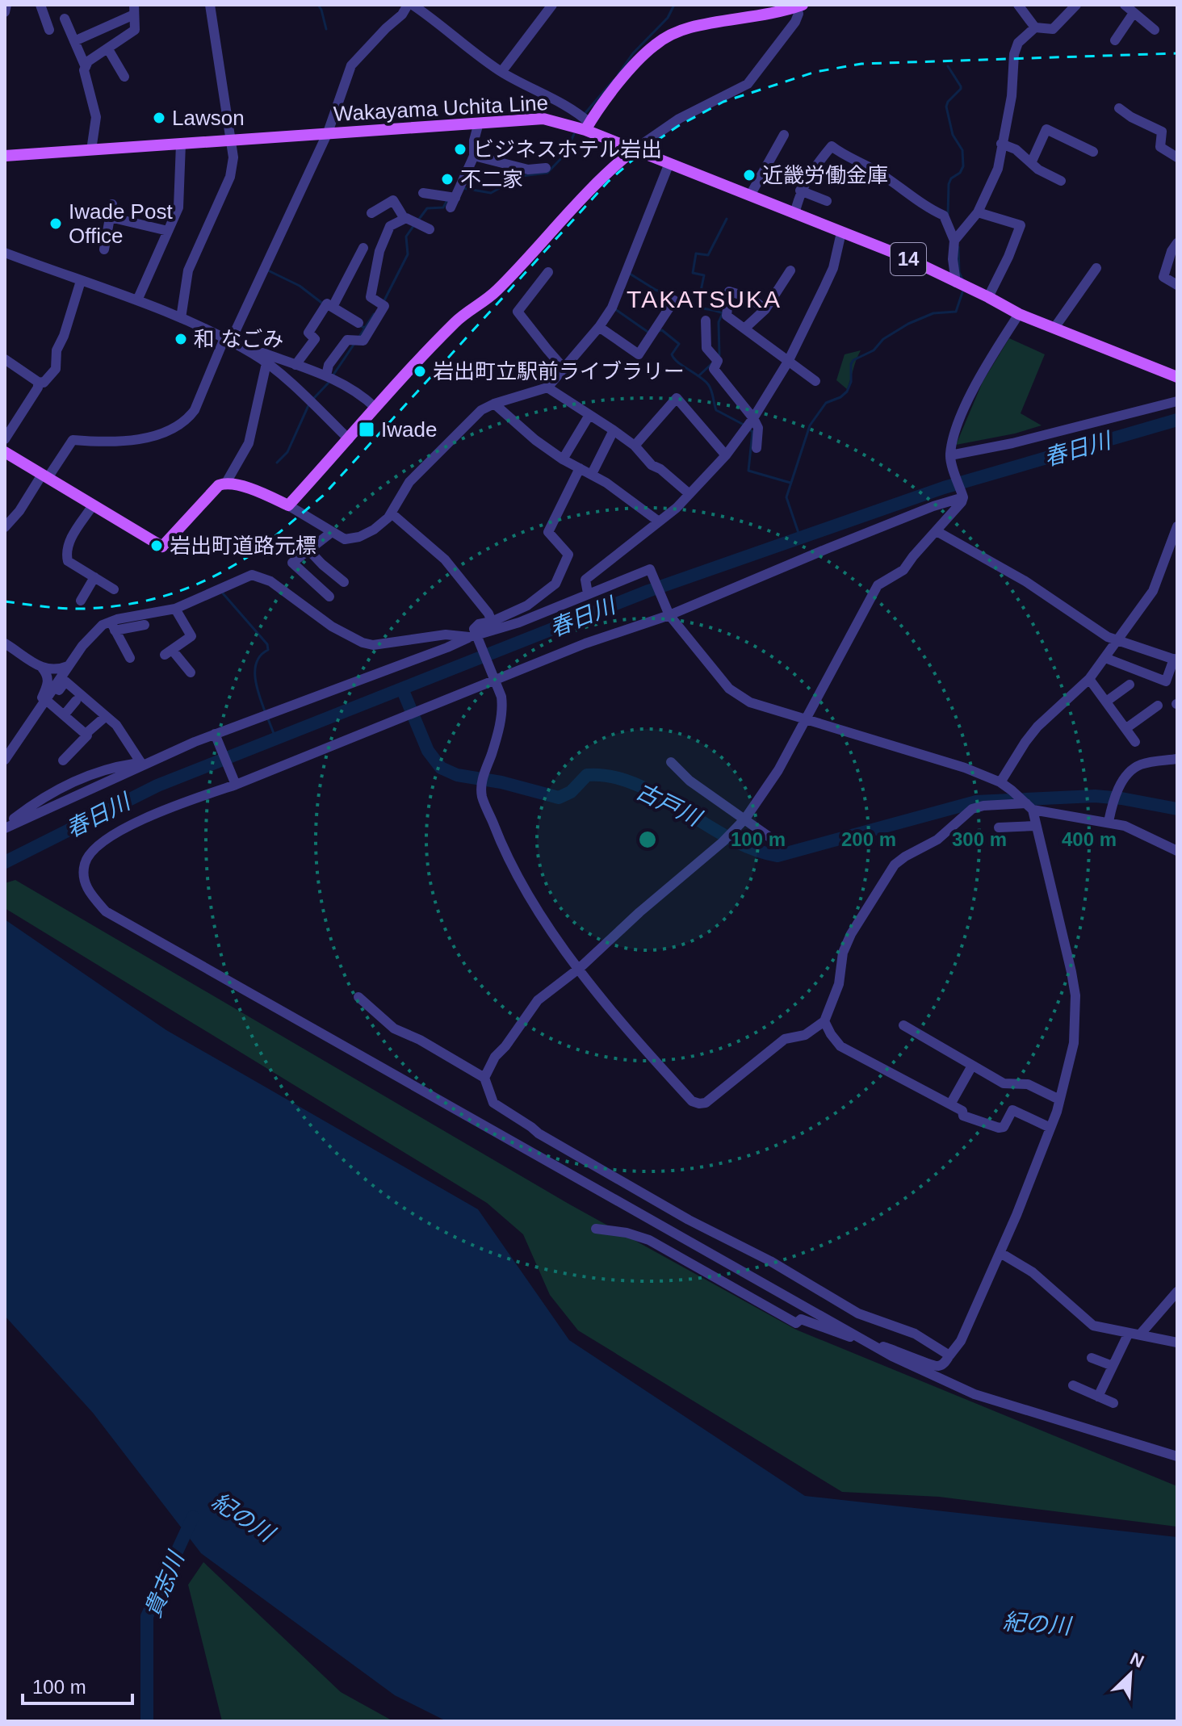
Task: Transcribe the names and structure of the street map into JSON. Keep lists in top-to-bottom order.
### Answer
{
  "streets": {
    "main road": ["Wakayama Uchita Line", "14"]
  },
  "districts": ["TAKATSUKA"],
  "water": [
    "春日川",
    "古戸川",
    "紀の川",
    "貴志川"
  ],
  "places": {
    "other": [
      "Lawson",
      "ビジネスホテル岩出",
      "近畿労働金庫",
      "不二家",
      "Iwade Post Office",
      "和 なごみ",
      "岩出町立駅前ライブラリー",
      "岩出町道路元標"
    ],
    "transit": ["Iwade"]
  },
  "scale_bar": "100 m",
  "north": "top right",
  "rings": [
    "100 m",
    "200 m",
    "300 m",
    "400 m"
  ]
}
